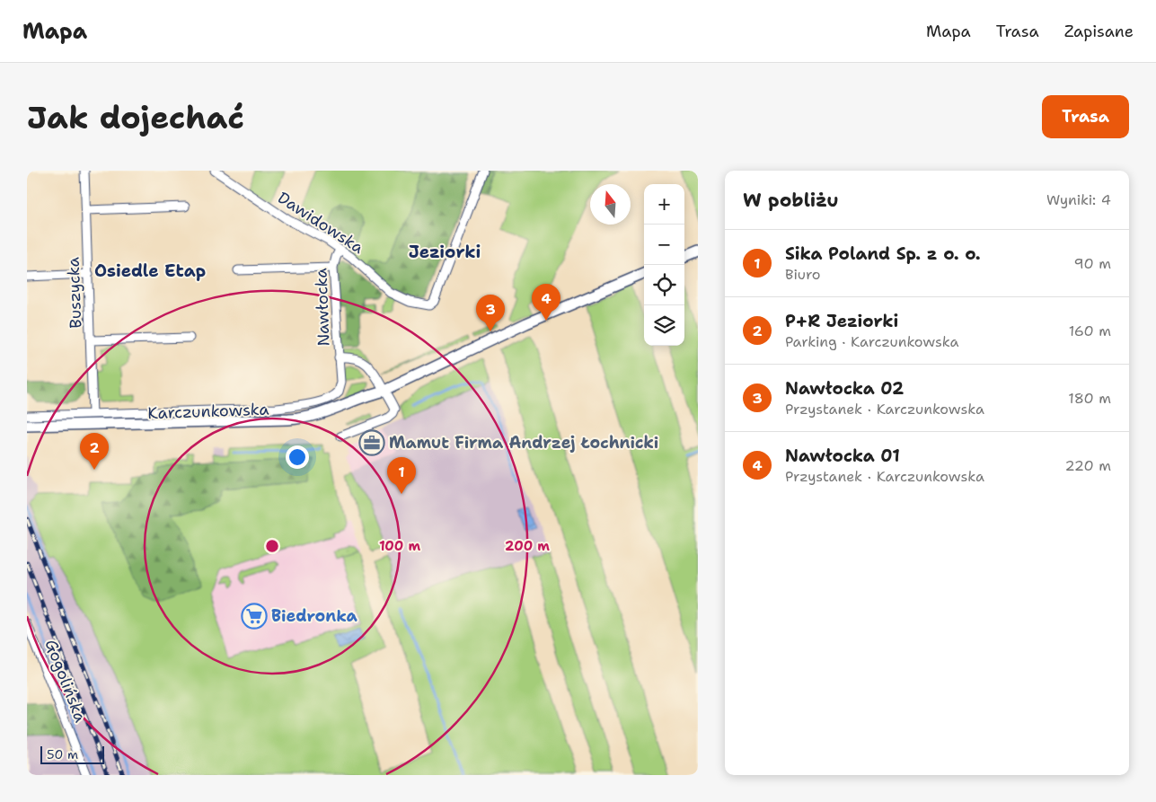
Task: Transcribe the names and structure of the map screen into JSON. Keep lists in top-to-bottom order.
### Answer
{
  "streets": {
    "street": [
      "Dawidowska",
      "Buszycka",
      "Nawłocka",
      "Karczunkowska",
      "Gogolińska"
    ]
  },
  "crossings": [
    ["Dawidowska", "Nawłocka"],
    ["Buszycka", "Karczunkowska"],
    ["Nawłocka", "Karczunkowska"]
  ],
  "districts": ["Jeziorki", "Osiedle Etap"],
  "places": {
    "office": ["Mamut Firma Andrzej Łochnicki"],
    "supermarket": ["Biedronka"]
  },
  "scale_bar": "50 m",
  "north": "top",
  "page": {
    "header": "Mapa",
    "nav": ["Mapa", "Trasa", "Zapisane"],
    "buttons": "Trasa",
    "title": "Jak dojechać",
    "heading": ["W pobliżu", "Wyniki: 4"],
    "map_buttons": ["+", "−"],
    "list": [
      {
        "mark": "1",
        "name": "Sika Poland Sp. z o. o.",
        "note": "Biuro",
        "value": "90 m"
      },
      {
        "mark": "2",
        "name": "P+R Jeziorki",
        "note": "Parking · Karczunkowska",
        "value": "160 m"
      },
      {
        "mark": "3",
        "name": "Nawłocka 02",
        "note": "Przystanek · Karczunkowska",
        "value": "180 m"
      },
      {
        "mark": "4",
        "name": "Nawłocka 01",
        "note": "Przystanek · Karczunkowska",
        "value": "220 m"
      }
    ],
    "pins": [
      "4",
      "3",
      "2",
      "1"
    ],
    "scale": "50 m"
  },
  "rings": ["100 m", "200 m"]
}
